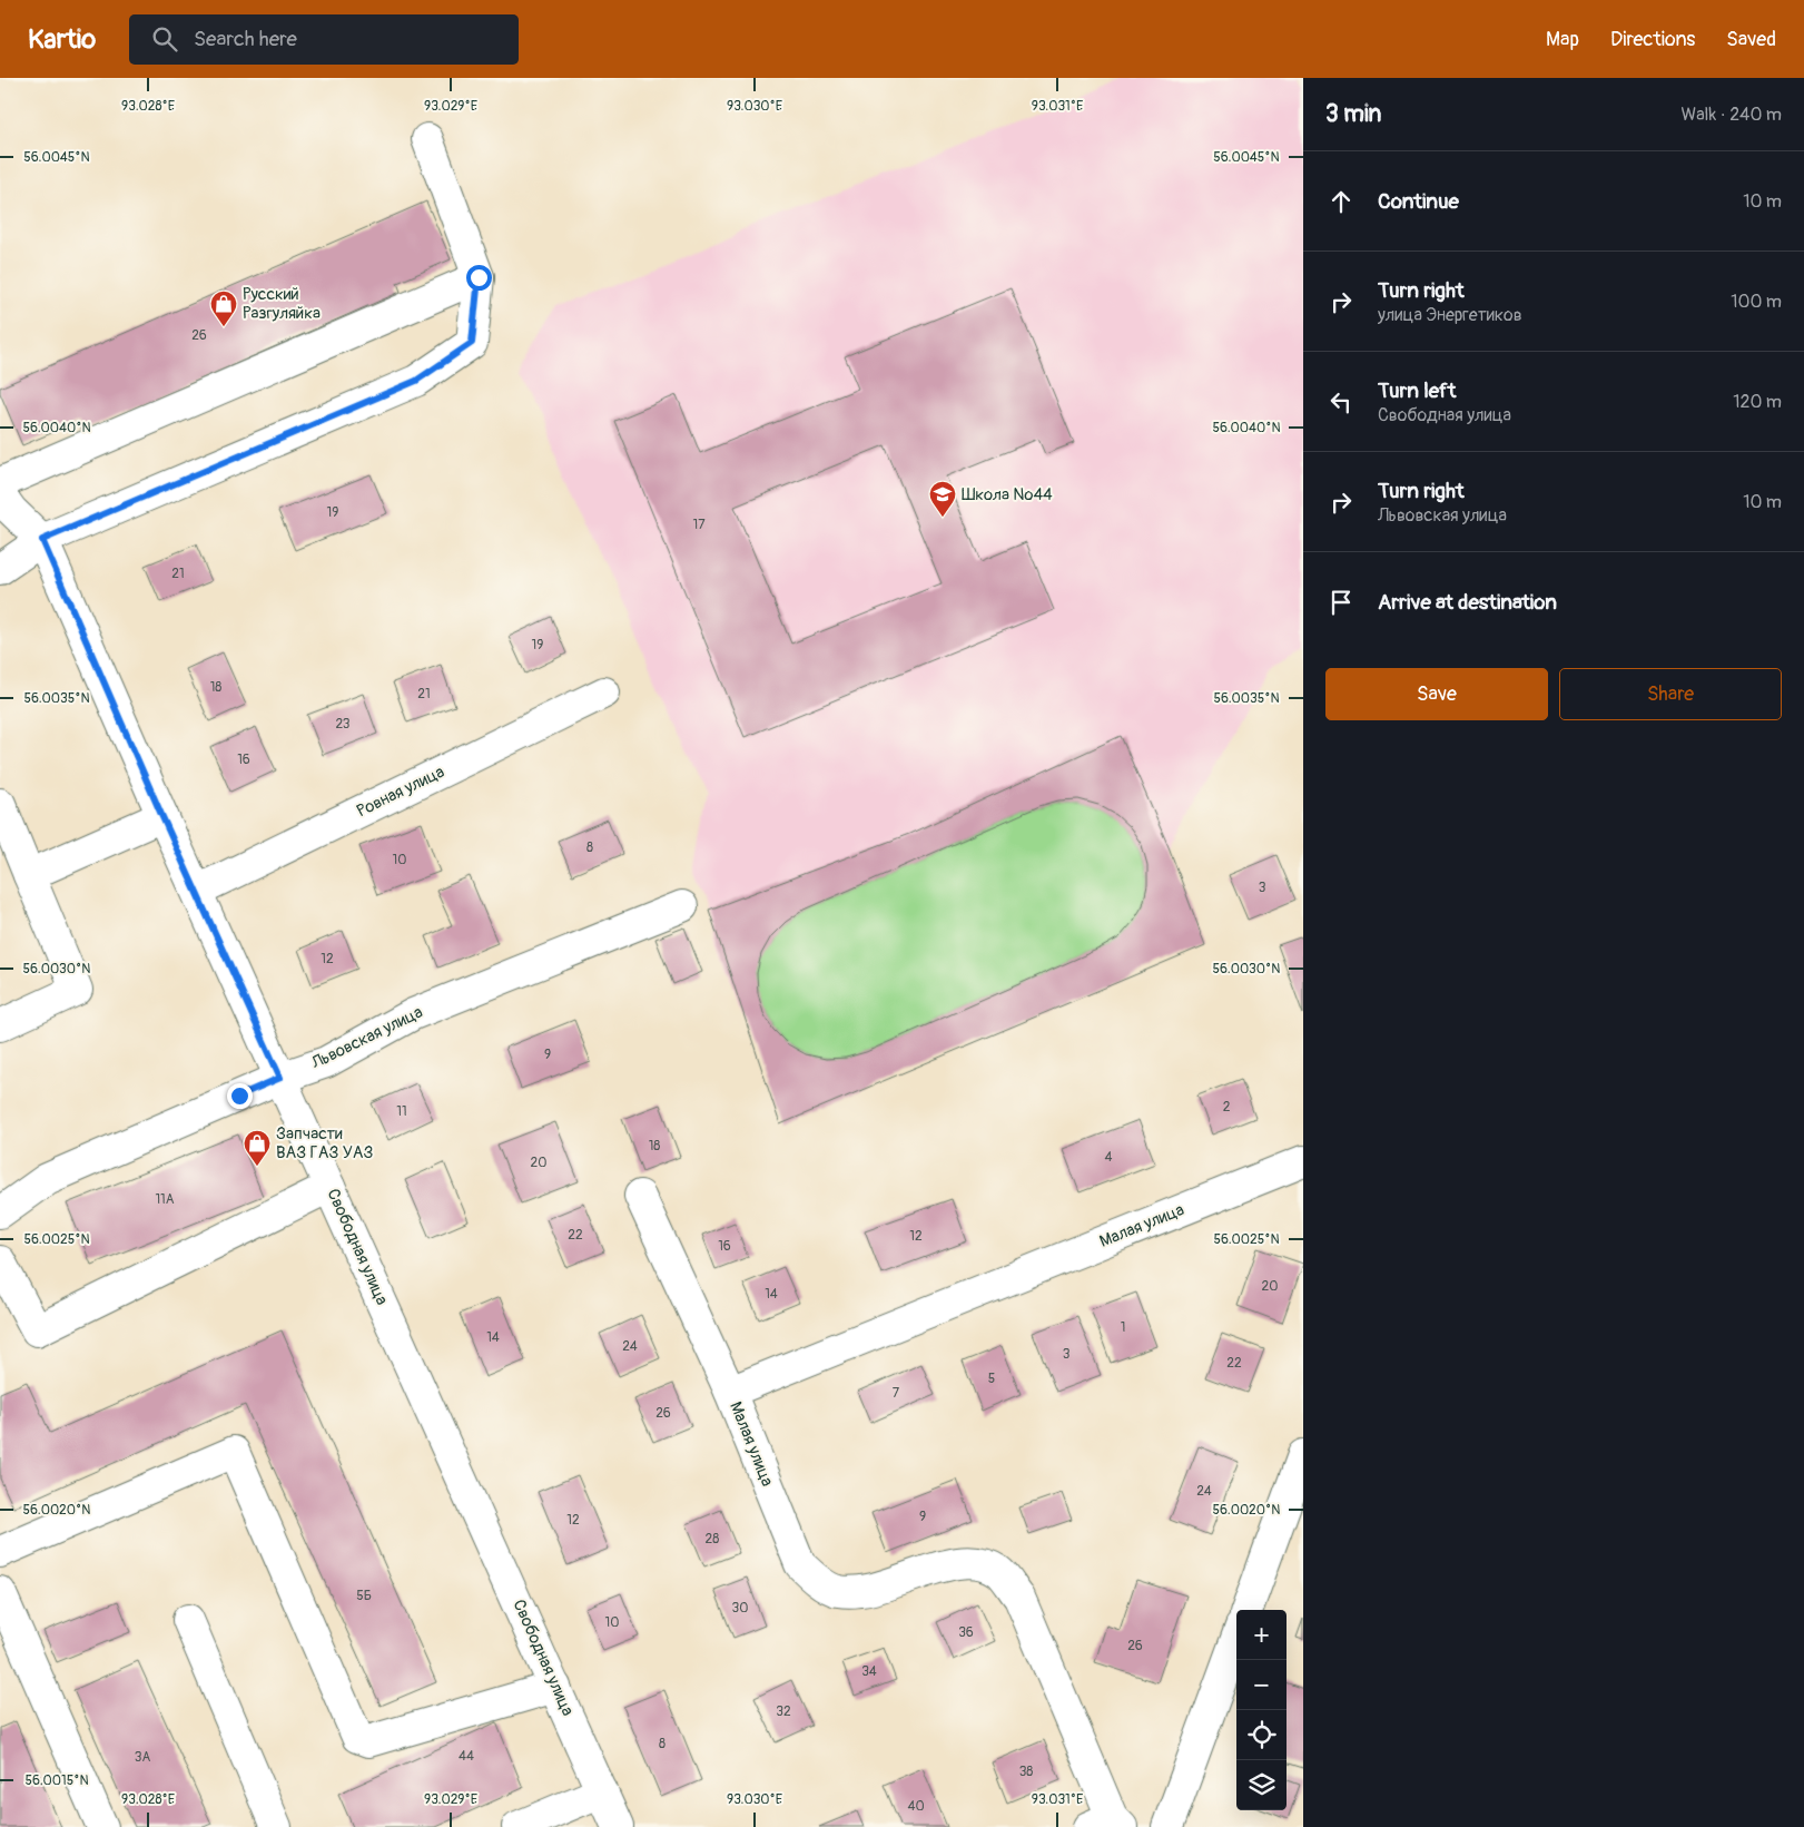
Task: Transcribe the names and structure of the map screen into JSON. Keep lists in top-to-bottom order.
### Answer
{
  "streets": {
    "street": [
      "Ровная улица",
      "Львовская улица",
      "Малая улица",
      "Свободная улица"
    ]
  },
  "crossings": [
    ["Ровная улица", "Свободная улица"],
    ["Львовская улица", "Свободная улица"]
  ],
  "places": {
    "shop": ["Русский Разгуляйка", "Запчасти ВАЗ ГАЗ УАЗ"],
    "school or university": ["Школа №44"]
  },
  "house_numbers": [
    "26",
    "19",
    "17",
    "21",
    "19",
    "18",
    "21",
    "23",
    "16",
    "8",
    "10",
    "3",
    "12",
    "9",
    "2",
    "11",
    "18",
    "4",
    "20",
    "11А",
    "22",
    "12",
    "16",
    "20",
    "14",
    "1",
    "14",
    "24",
    "3",
    "22",
    "5",
    "7",
    "26",
    "24",
    "9",
    "12",
    "28",
    "5Б",
    "30",
    "10",
    "36",
    "26",
    "34",
    "32",
    "8",
    "44",
    "3А",
    "38",
    "40"
  ],
  "page": {
    "header": "Kartio",
    "search": "Search here",
    "nav": ["Map", "Directions", "Saved"],
    "heading": ["3 min", "Walk · 240 m"],
    "list": [
      ["Continue", "10 m"],
      ["Turn right", "улица Энергетиков", "100 m"],
      ["Turn left", "Свободная улица", "120 m"],
      ["Turn right", "Львовская улица", "10 m"],
      "Arrive at destination"
    ],
    "buttons": ["Save", "Share"],
    "map_buttons": ["+", "−"]
  },
  "coordinates": [
    "93.028°E",
    "93.029°E",
    "93.030°E",
    "93.031°E",
    "56.0045°N",
    "56.0040°N",
    "56.0035°N",
    "56.0030°N",
    "56.0025°N",
    "56.0020°N",
    "56.0015°N"
  ]
}
